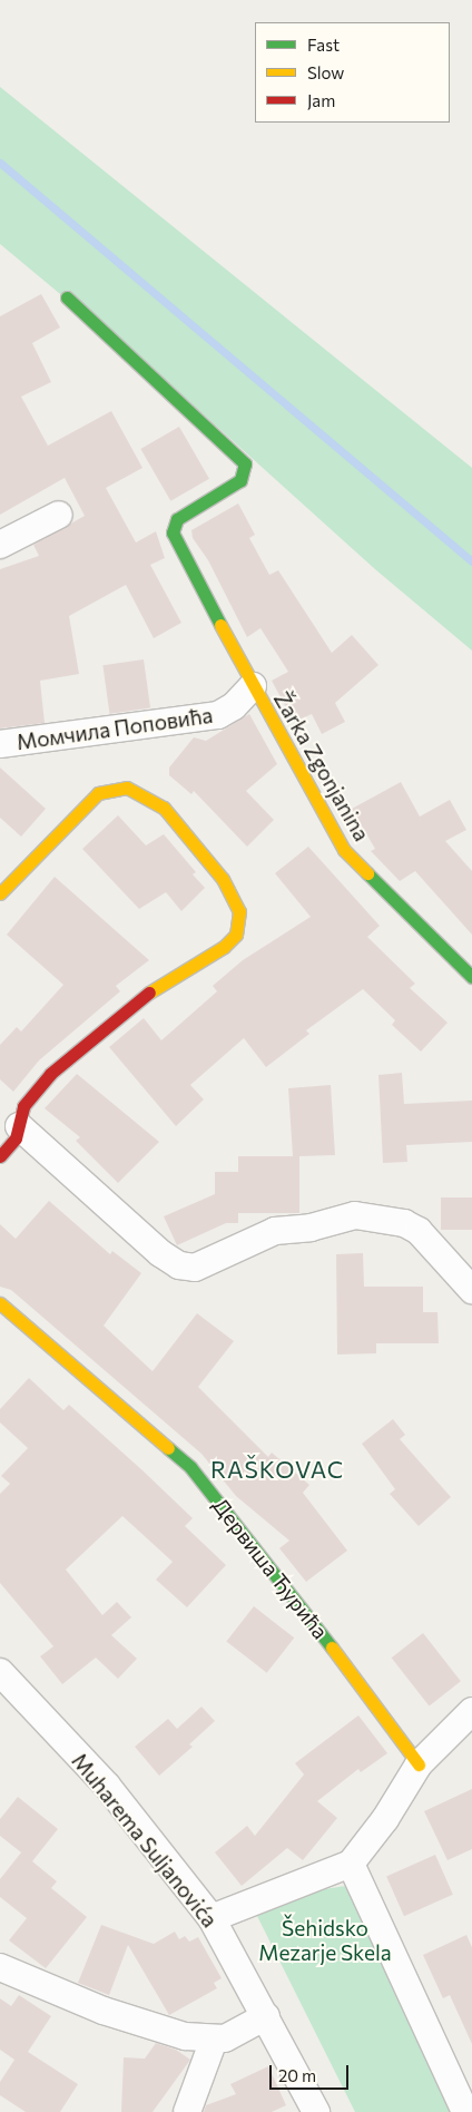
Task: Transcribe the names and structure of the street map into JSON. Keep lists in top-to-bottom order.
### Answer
{
  "streets": {
    "street": [
      "Момчила Поповића",
      "Žarka Zgonjanina",
      "Дервиша Ђурића",
      "Muharema Suljanovića"
    ]
  },
  "crossings": [
    ["Момчила Поповића", "Žarka Zgonjanina"]
  ],
  "districts": ["RAŠKOVAC"],
  "parks": ["Šehidsko Mezarje Skela"],
  "legend": ["Fast", "Slow", "Jam"],
  "scale_bar": "20 m"
}
